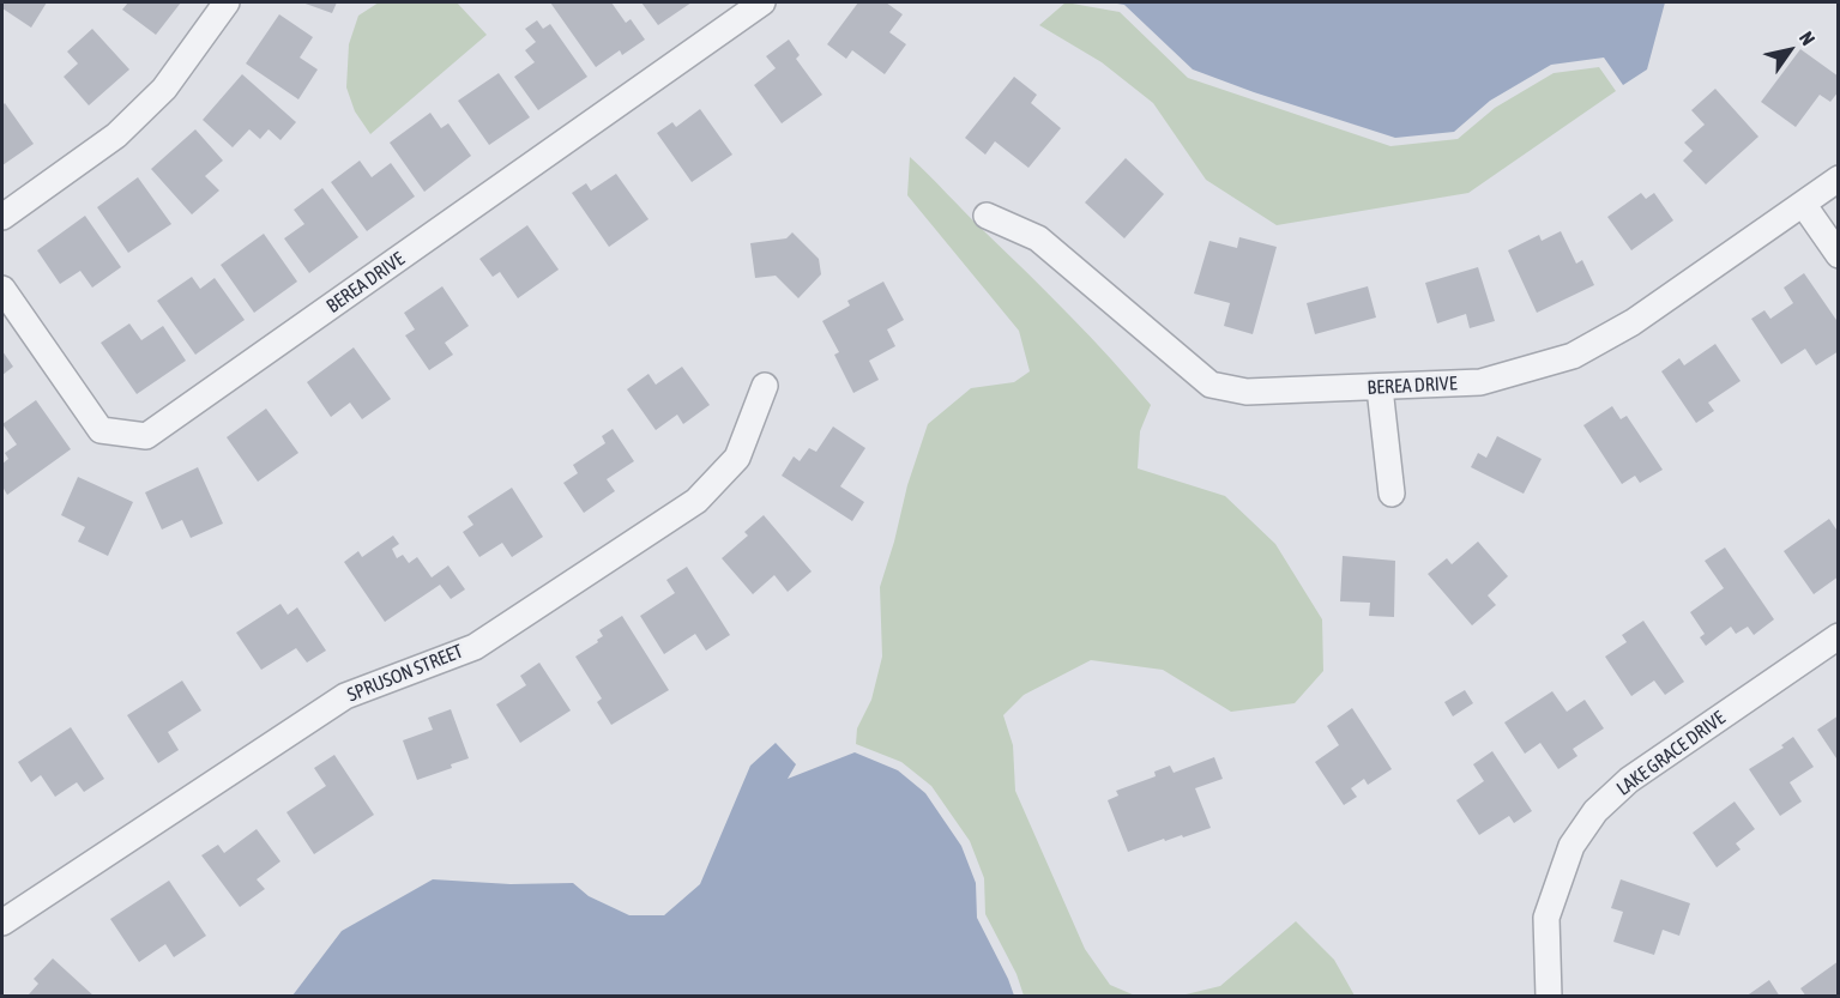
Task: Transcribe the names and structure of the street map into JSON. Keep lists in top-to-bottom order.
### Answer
{
  "streets": {
    "street": ["BEREA DRIVE", "SPRUSON STREET", "LAKE GRACE DRIVE"]
  },
  "north": "top right"
}
